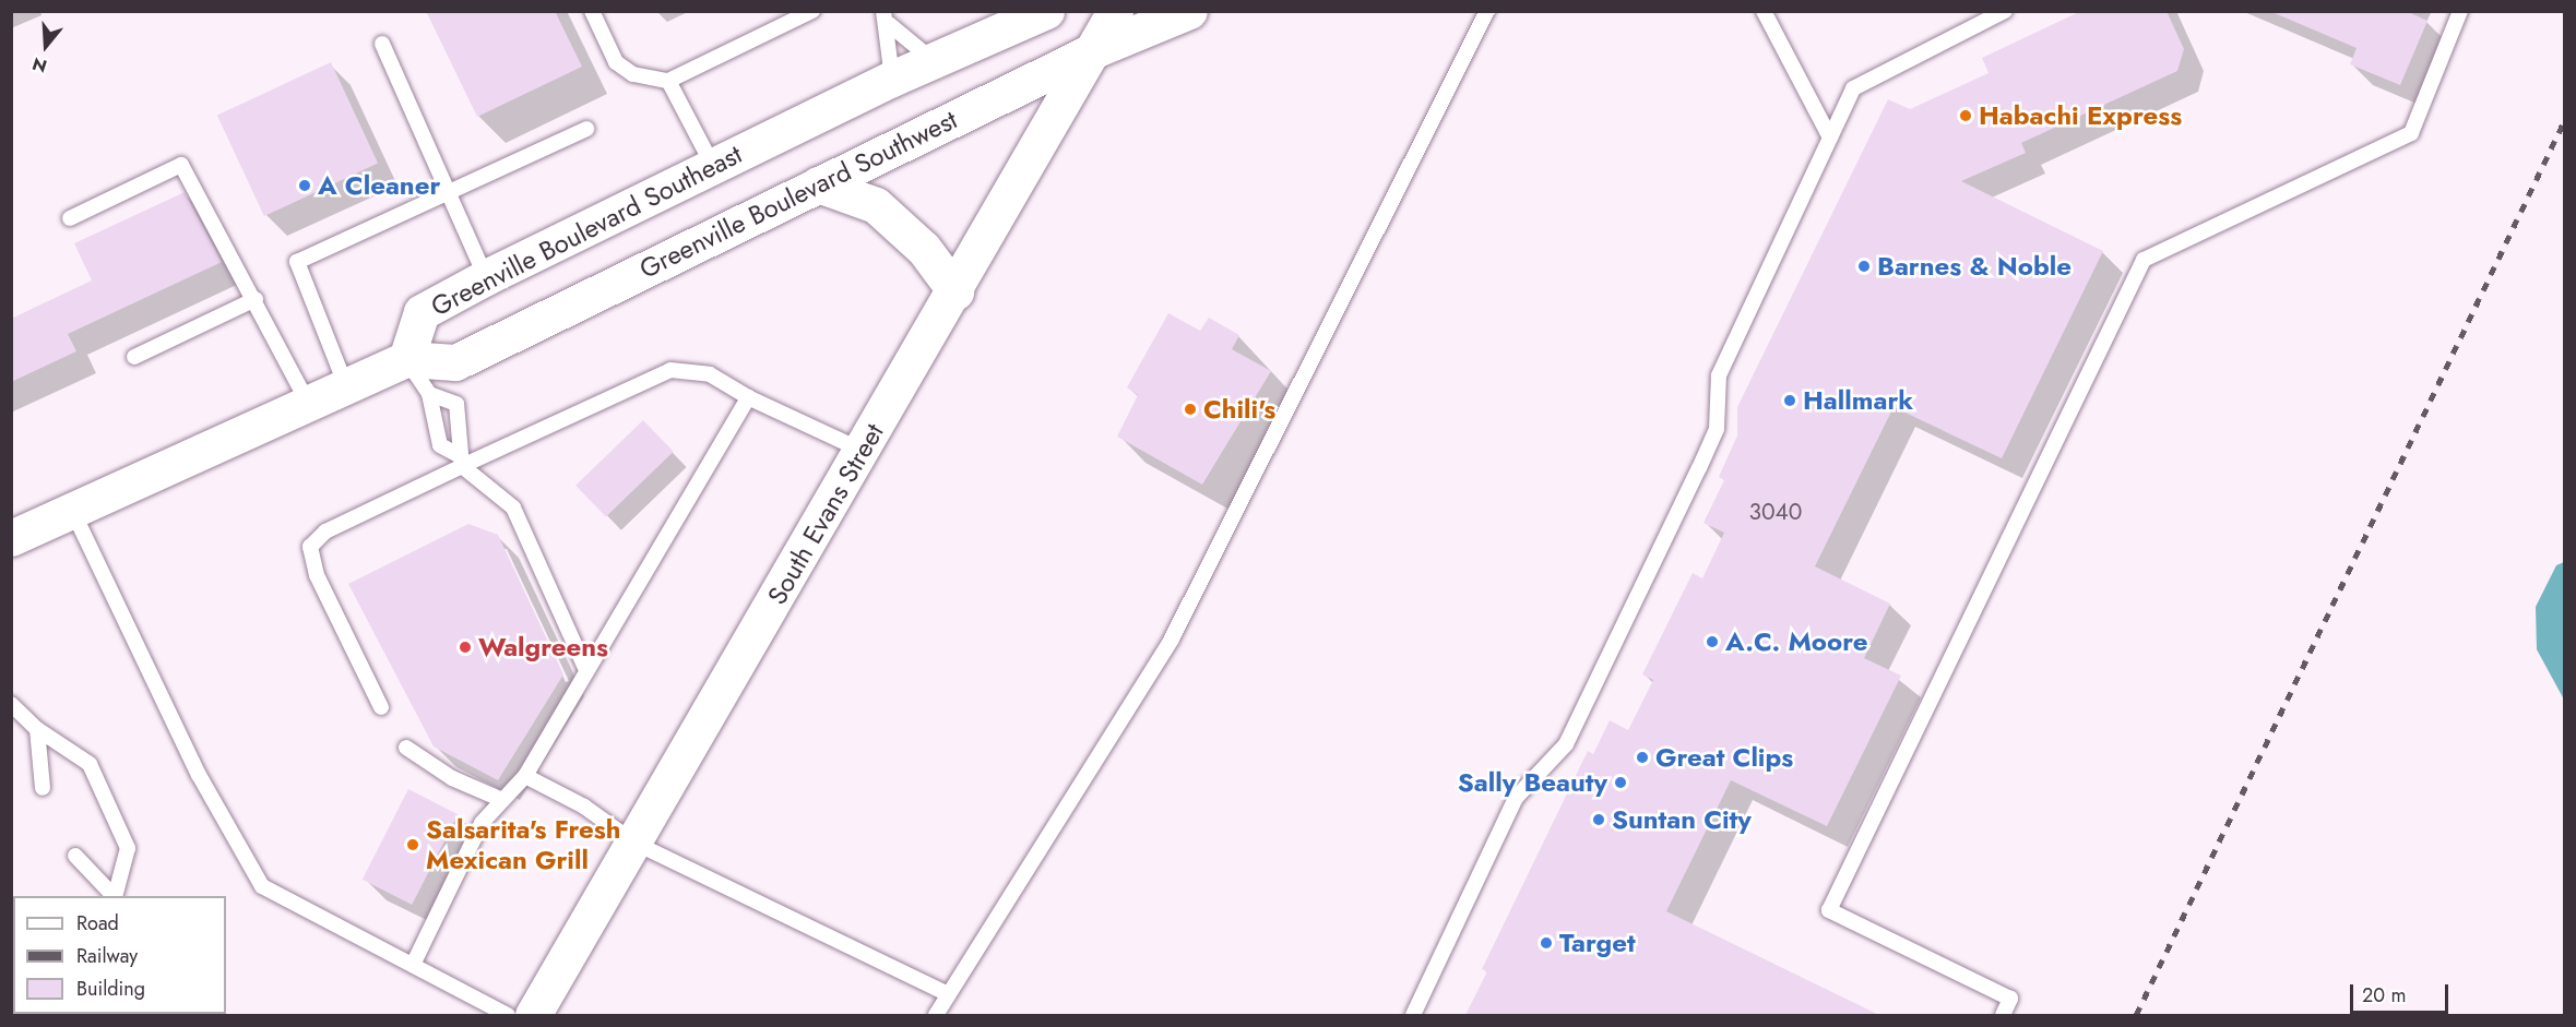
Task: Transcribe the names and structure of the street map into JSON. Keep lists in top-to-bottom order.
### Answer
{
  "streets": {
    "main road": ["Greenville Boulevard Southwest", "Greenville Boulevard Southeast", "South Evans Street"]
  },
  "crossings": [
    ["Greenville Boulevard Southwest", "Greenville Boulevard Southeast"],
    ["Greenville Boulevard Southwest", "South Evans Street"]
  ],
  "places": [
    "Habachi Express",
    "A Cleaner",
    "Barnes & Noble",
    "Hallmark",
    "Chili's",
    "A.C. Moore",
    "Walgreens",
    "Great Clips",
    "Sally Beauty",
    "Suntan City",
    "Salsarita's Fresh Mexican Grill",
    "Target"
  ],
  "house_numbers": ["3040"],
  "legend": ["Road", "Railway", "Building"],
  "scale_bar": "20 m",
  "north": "bottom"
}
